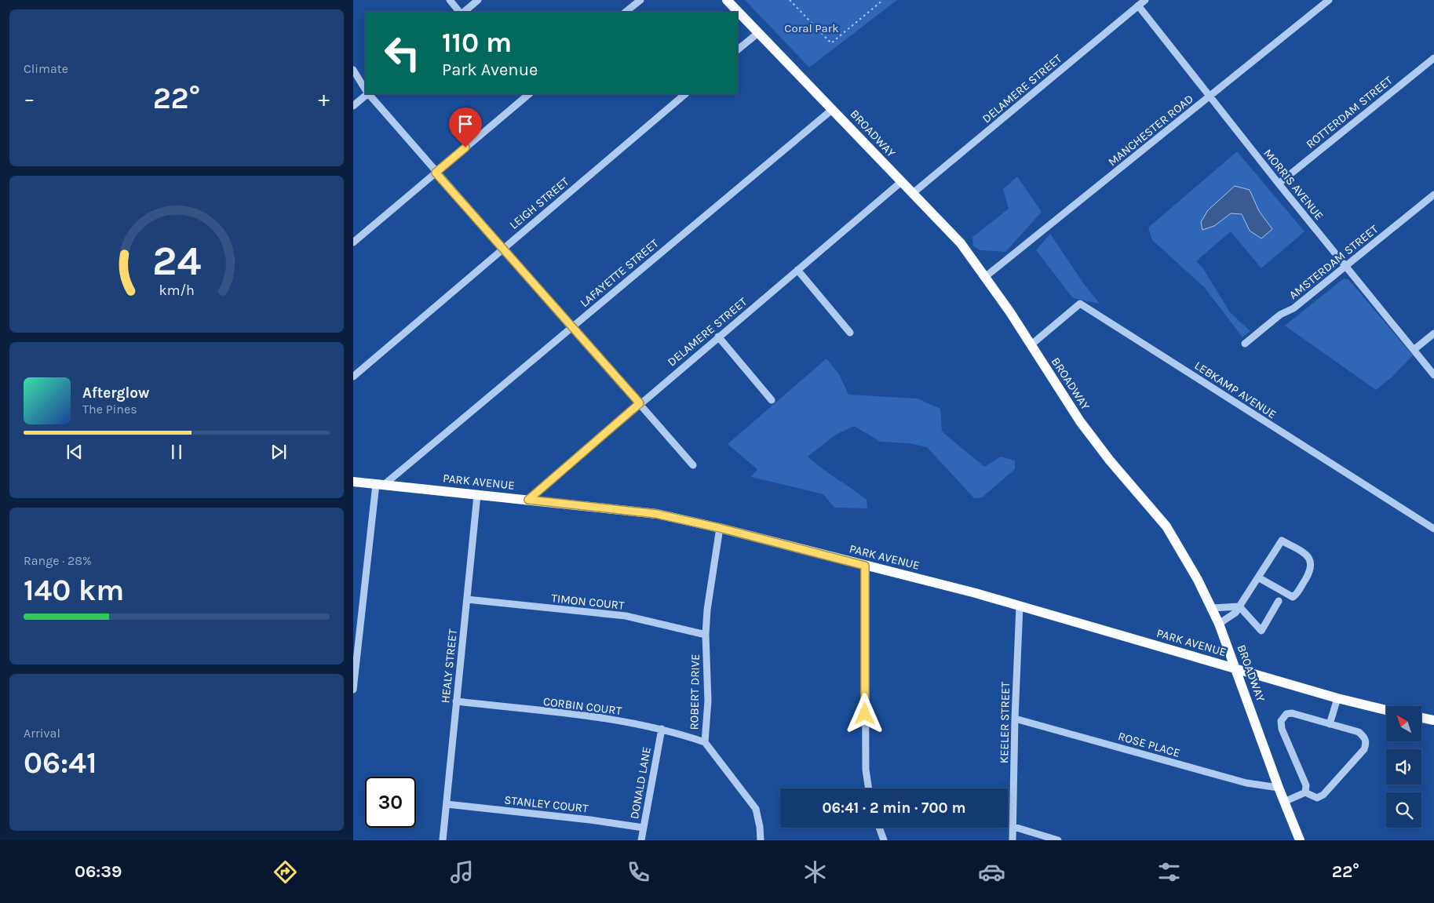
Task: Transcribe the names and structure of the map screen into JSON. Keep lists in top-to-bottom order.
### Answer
{
  "streets": {
    "main road": ["BROADWAY", "PARK AVENUE"],
    "street": [
      "DELAMERE STREET",
      "ROTTERDAM STREET",
      "MANCHESTER ROAD",
      "MORRIS AVENUE",
      "LEIGH STREET",
      "AMSTERDAM STREET",
      "LAFAYETTE STREET",
      "LEBKAMP AVENUE",
      "TIMON COURT",
      "HEALY STREET",
      "ROBERT DRIVE",
      "CORBIN COURT",
      "KEELER STREET",
      "ROSE PLACE",
      "DONALD LANE",
      "STANLEY COURT"
    ]
  },
  "crossings": [
    ["DELAMERE STREET", "BROADWAY"],
    ["DELAMERE STREET", "MORRIS AVENUE"],
    ["DELAMERE STREET", "PARK AVENUE"],
    ["ROTTERDAM STREET", "MORRIS AVENUE"],
    ["MANCHESTER ROAD", "BROADWAY"],
    ["MANCHESTER ROAD", "MORRIS AVENUE"],
    ["BROADWAY", "LAFAYETTE STREET"],
    ["BROADWAY", "LEBKAMP AVENUE"],
    ["BROADWAY", "PARK AVENUE"],
    ["BROADWAY", "ROSE PLACE"],
    ["MORRIS AVENUE", "AMSTERDAM STREET"],
    ["LAFAYETTE STREET", "PARK AVENUE"],
    ["PARK AVENUE", "HEALY STREET"],
    ["PARK AVENUE", "ROBERT DRIVE"],
    ["PARK AVENUE", "KEELER STREET"],
    ["TIMON COURT", "HEALY STREET"],
    ["TIMON COURT", "ROBERT DRIVE"],
    ["HEALY STREET", "CORBIN COURT"],
    ["HEALY STREET", "STANLEY COURT"],
    ["ROBERT DRIVE", "CORBIN COURT"],
    ["CORBIN COURT", "DONALD LANE"],
    ["KEELER STREET", "ROSE PLACE"],
    ["DONALD LANE", "STANLEY COURT"]
  ],
  "parks": ["Coral Park"],
  "north": "top left",
  "page": {
    "tile": [
      "Climate",
      ["Range · 28%", "140 km"],
      ["Arrival", "06:41"]
    ],
    "turn": ["110 m", "Park Avenue"],
    "heat": ["−", "22°", "+"],
    "song": ["Afterglow", "The Pines"],
    "limit": "30",
    "trip": "06:41 · 2 min · 700 m",
    "tabs": ["06:39", "22°"],
    "gauge": ["24", "km/h"]
  }
}
